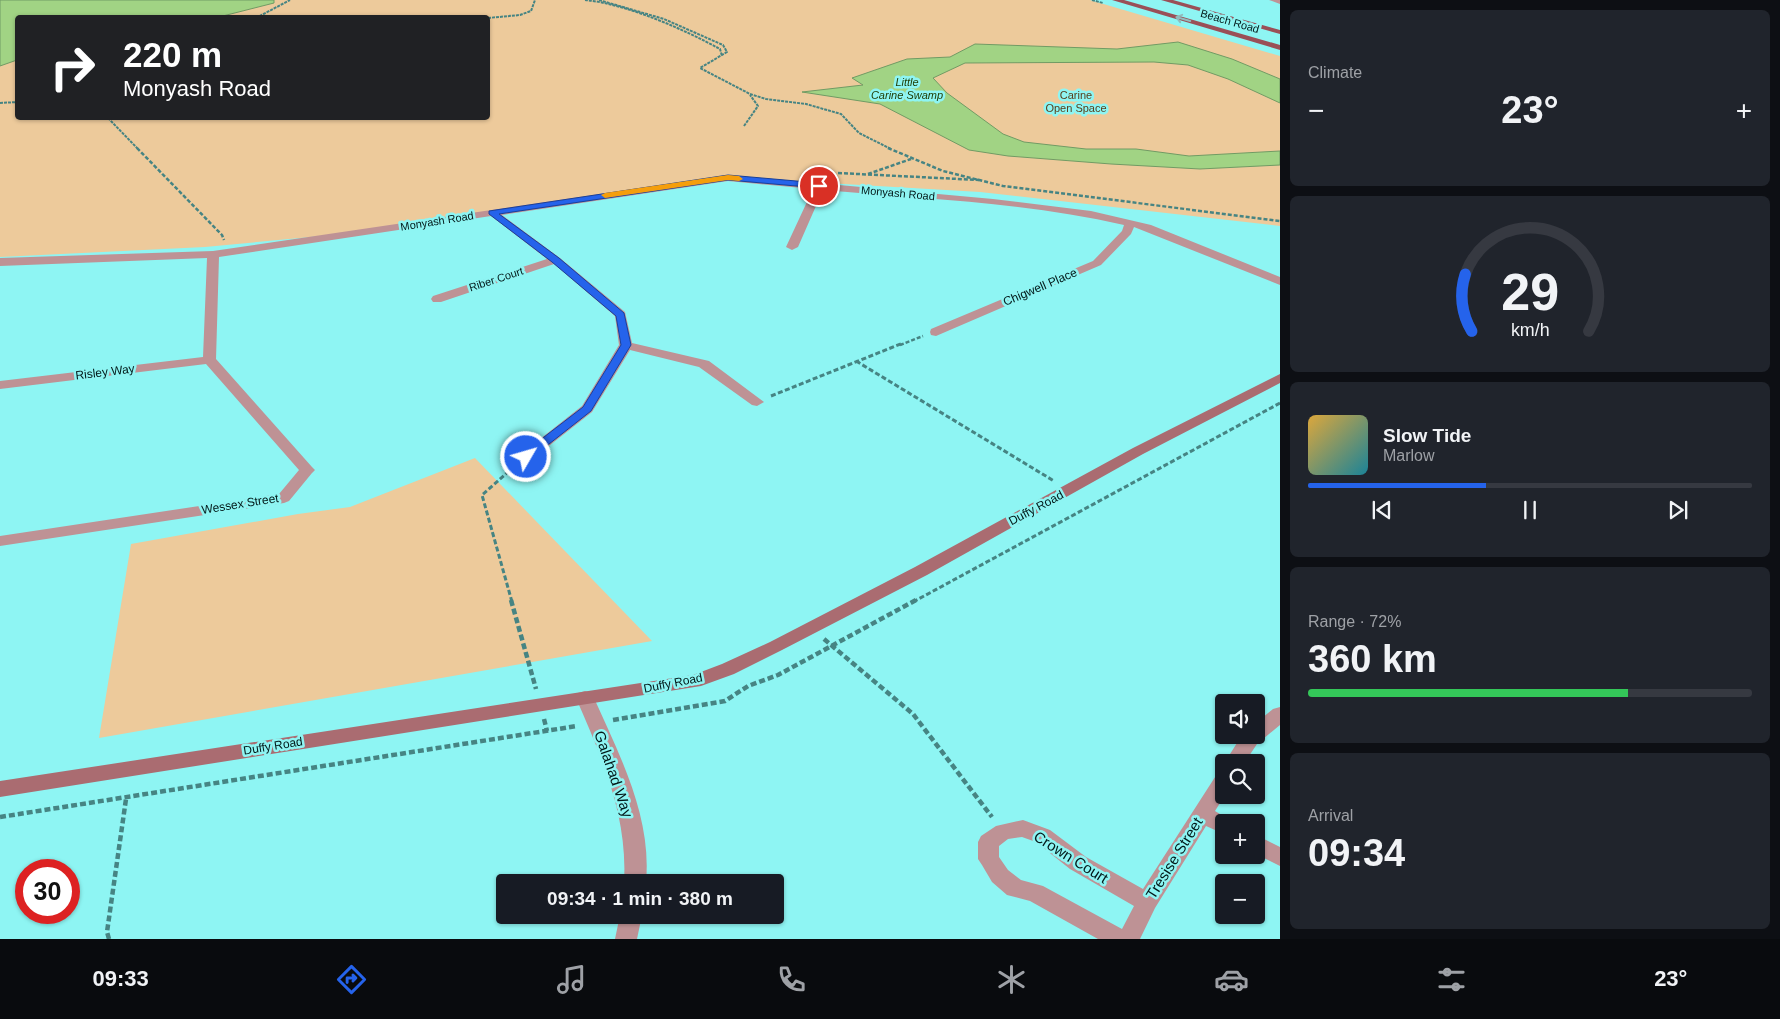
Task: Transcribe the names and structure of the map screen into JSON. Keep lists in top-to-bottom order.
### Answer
{
  "streets": {
    "main road": ["Beach Road", "Duffy Road"],
    "street": [
      "Monyash Road",
      "Riber Court",
      "Chigwell Place",
      "Risley Way",
      "Wessex Street",
      "Galahad Way",
      "Crown Court",
      "Tresise Street"
    ]
  },
  "crossings": [
    ["Monyash Road", "Chigwell Place"],
    ["Risley Way", "Wessex Street"],
    ["Duffy Road", "Galahad Way"],
    ["Crown Court", "Tresise Street"]
  ],
  "water": ["Little Carine Swamp"],
  "parks": ["Carine Open Space"],
  "page": {
    "tile": [
      "Climate",
      ["Range · 72%", "360 km"],
      ["Arrival", "09:34"]
    ],
    "turn": ["220 m", "Monyash Road"],
    "heat": ["−", "23°", "+"],
    "song": ["Slow Tide", "Marlow"],
    "map_buttons": ["+", "−"],
    "limit": "30",
    "trip": "09:34 · 1 min · 380 m",
    "tabs": ["09:33", "23°"],
    "gauge": ["29", "km/h"]
  }
}
